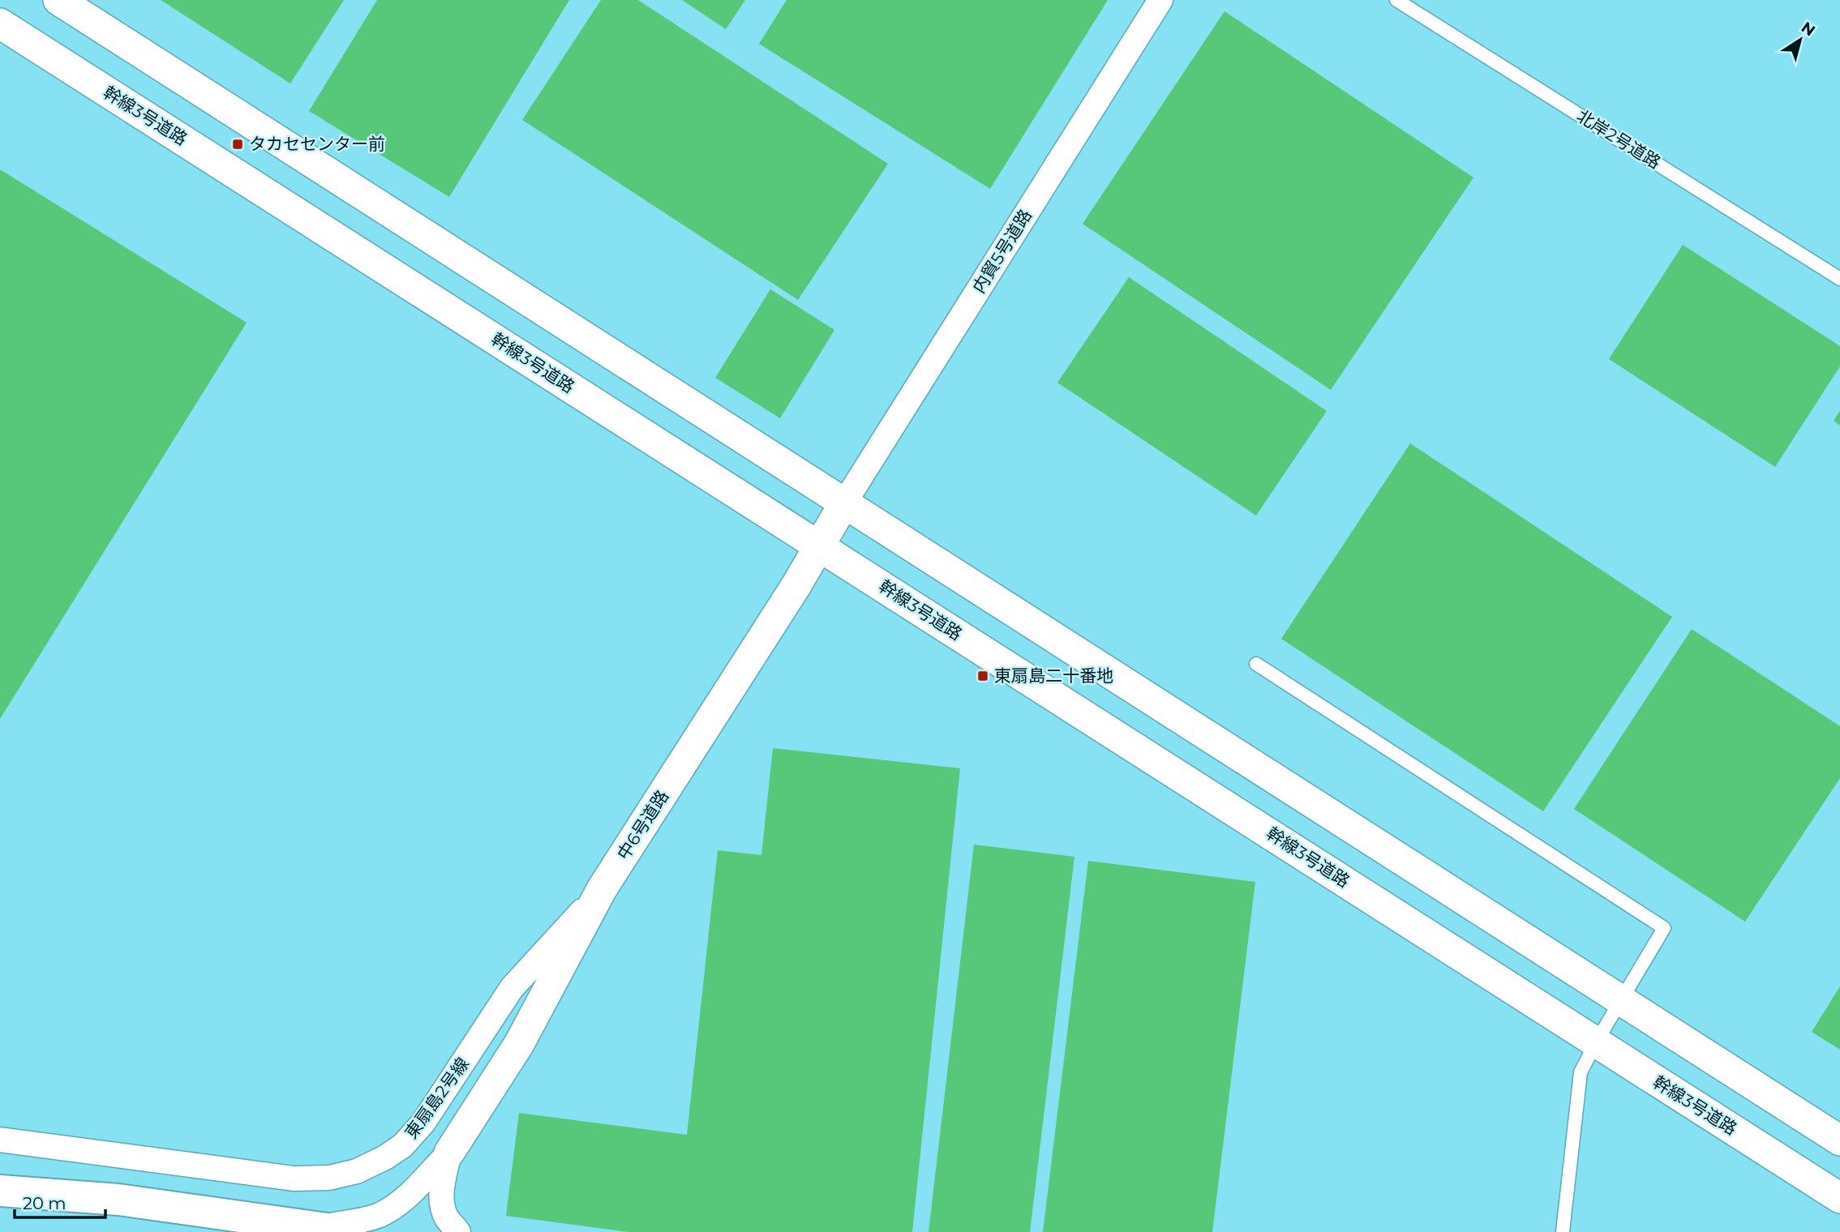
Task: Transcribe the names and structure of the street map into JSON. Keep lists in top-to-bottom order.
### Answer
{
  "streets": {
    "street": [
      "幹線3号道路",
      "内貿5号道路",
      "中6号道路",
      "東扇島2号線"
    ],
    "lane": ["北岸2号道路"]
  },
  "crossings": [
    ["幹線3号道路", "中6号道路"],
    ["内貿5号道路", "中6号道路"],
    ["中6号道路", "東扇島2号線"]
  ],
  "places": {
    "transit": ["タカセセンター前", "東扇島二十番地"]
  },
  "scale_bar": "20 m",
  "north": "top right"
}
